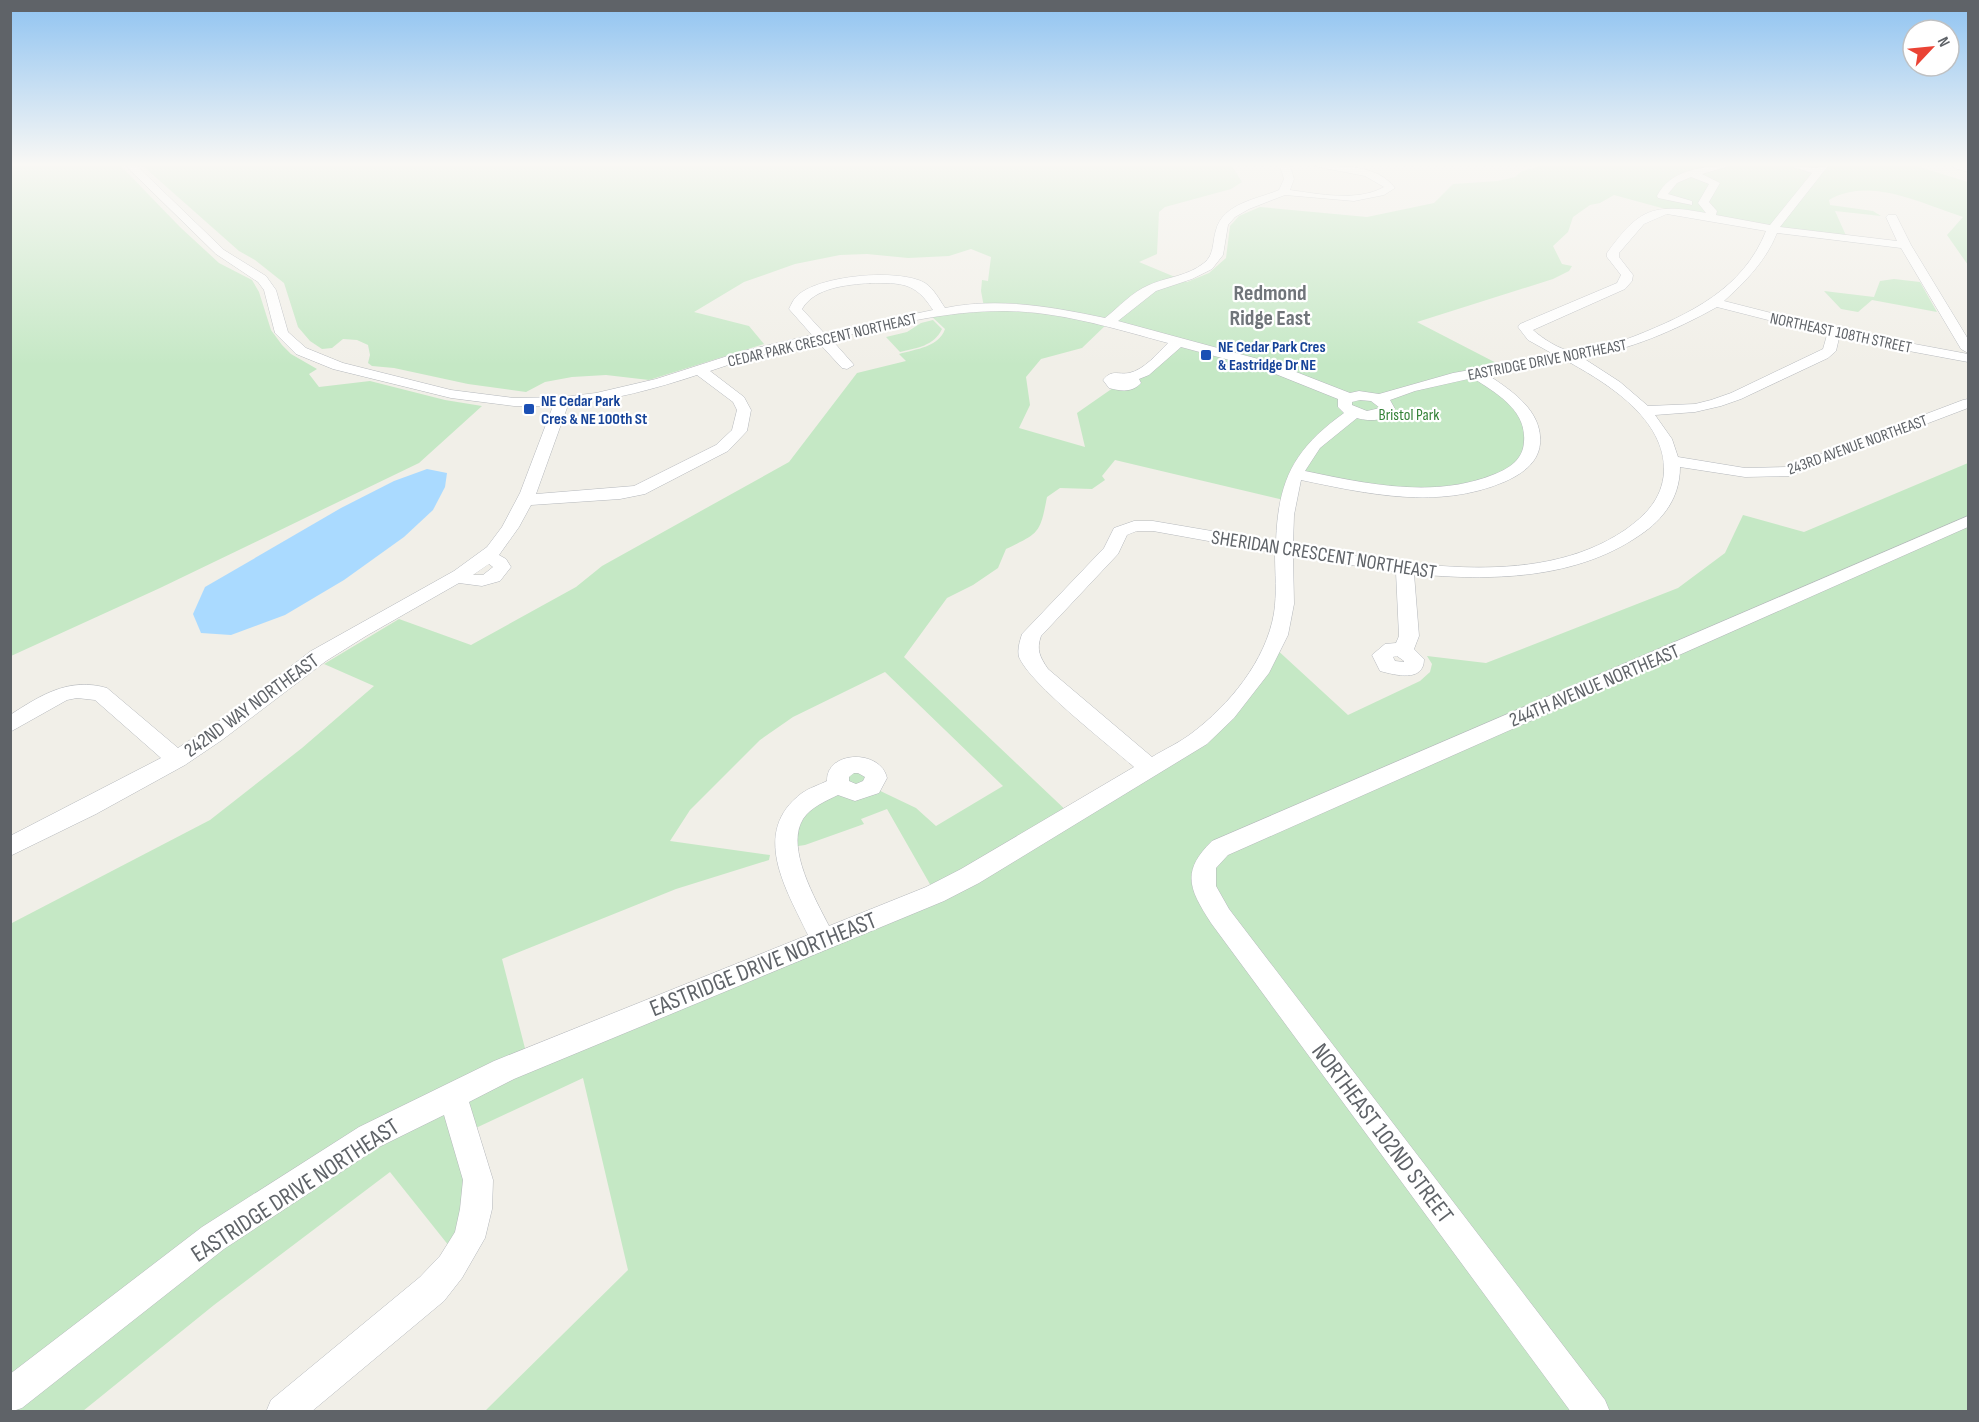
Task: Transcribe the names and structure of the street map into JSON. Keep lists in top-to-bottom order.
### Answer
{
  "streets": {
    "street": [
      "NORTHEAST 108TH STREET",
      "CEDAR PARK CRESCENT NORTHEAST",
      "EASTRIDGE DRIVE NORTHEAST",
      "243RD AVENUE NORTHEAST",
      "SHERIDAN CRESCENT NORTHEAST",
      "244TH AVENUE NORTHEAST",
      "242ND WAY NORTHEAST",
      "NORTHEAST 102ND STREET"
    ]
  },
  "crossings": [
    ["NORTHEAST 108TH STREET", "EASTRIDGE DRIVE NORTHEAST"],
    ["CEDAR PARK CRESCENT NORTHEAST", "EASTRIDGE DRIVE NORTHEAST"],
    ["CEDAR PARK CRESCENT NORTHEAST", "242ND WAY NORTHEAST"],
    ["EASTRIDGE DRIVE NORTHEAST", "SHERIDAN CRESCENT NORTHEAST"],
    ["243RD AVENUE NORTHEAST", "SHERIDAN CRESCENT NORTHEAST"],
    ["244TH AVENUE NORTHEAST", "NORTHEAST 102ND STREET"]
  ],
  "districts": ["Redmond Ridge East"],
  "parks": ["Bristol Park"],
  "places": {
    "transit": ["NE Cedar Park Cres & Eastridge Dr NE", "NE Cedar Park Cres & NE 100th St"]
  },
  "north": "top right"
}
